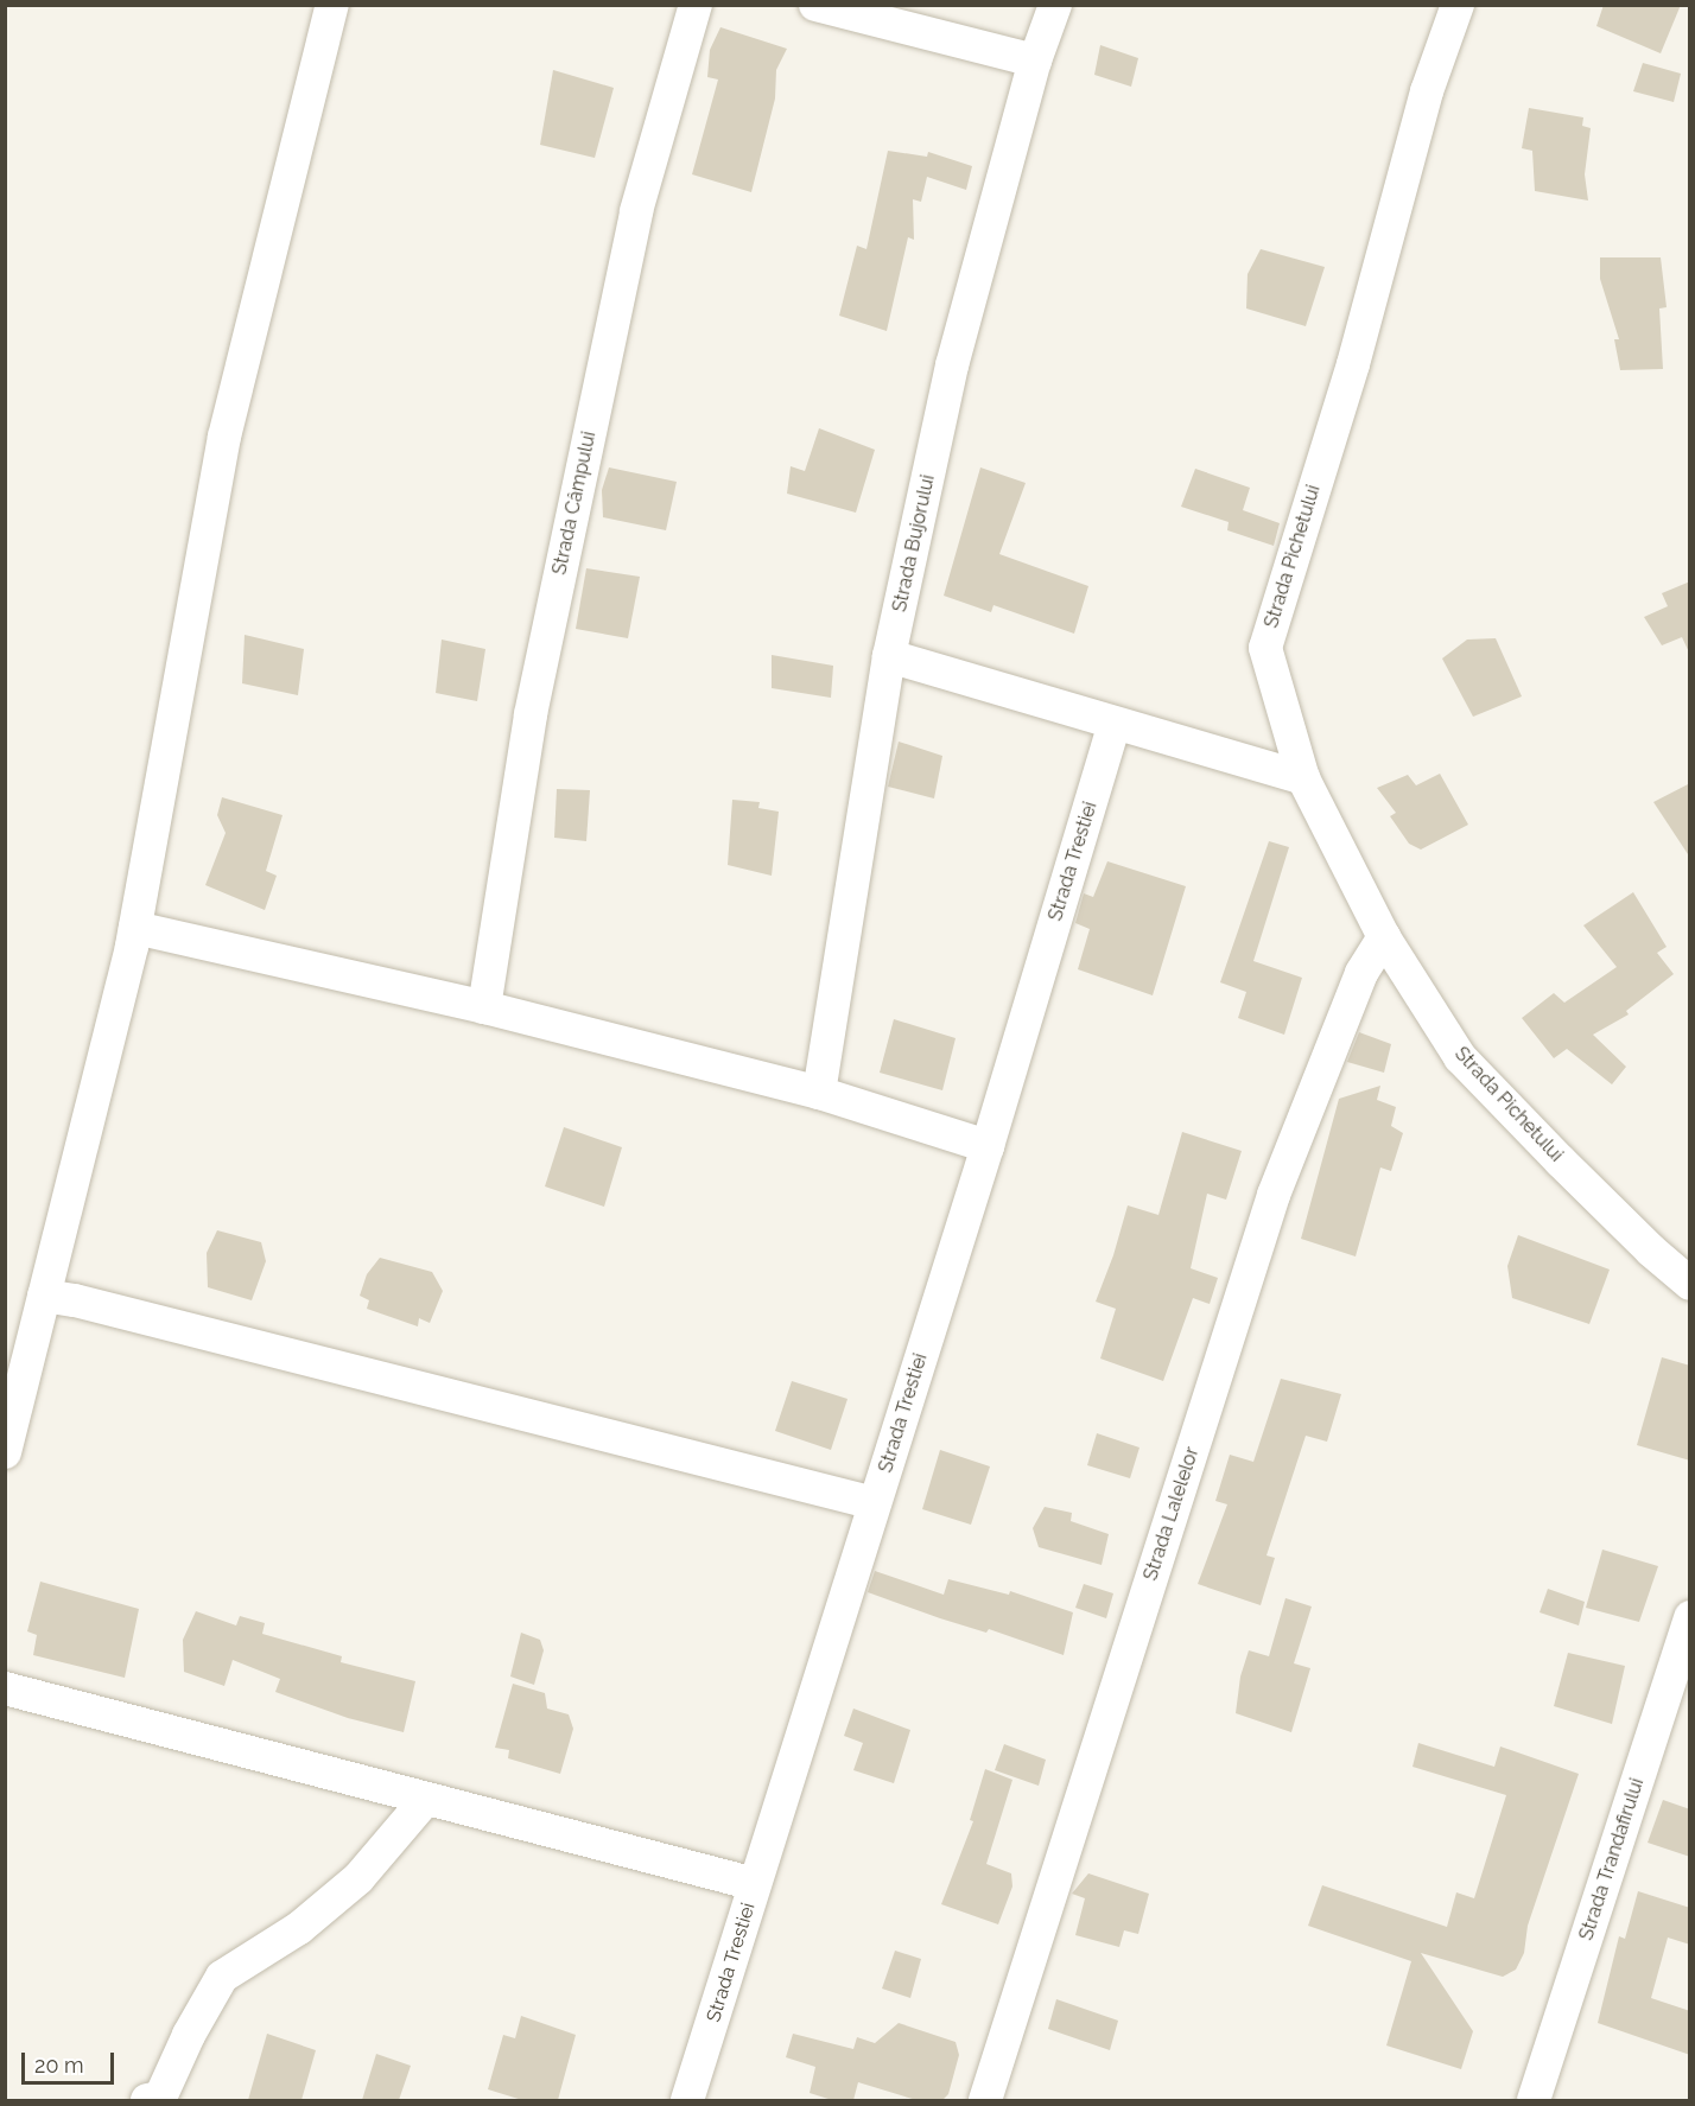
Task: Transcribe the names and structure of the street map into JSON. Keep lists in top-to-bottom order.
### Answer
{
  "streets": {
    "street": [
      "Strada Câmpului",
      "Strada Bujorului",
      "Strada Pichetului",
      "Strada Trestiei",
      "Strada Lalelelor",
      "Strada Trandafirului"
    ]
  },
  "crossings": [
    ["Strada Pichetului", "Strada Lalelelor"]
  ],
  "scale_bar": "20 m"
}
